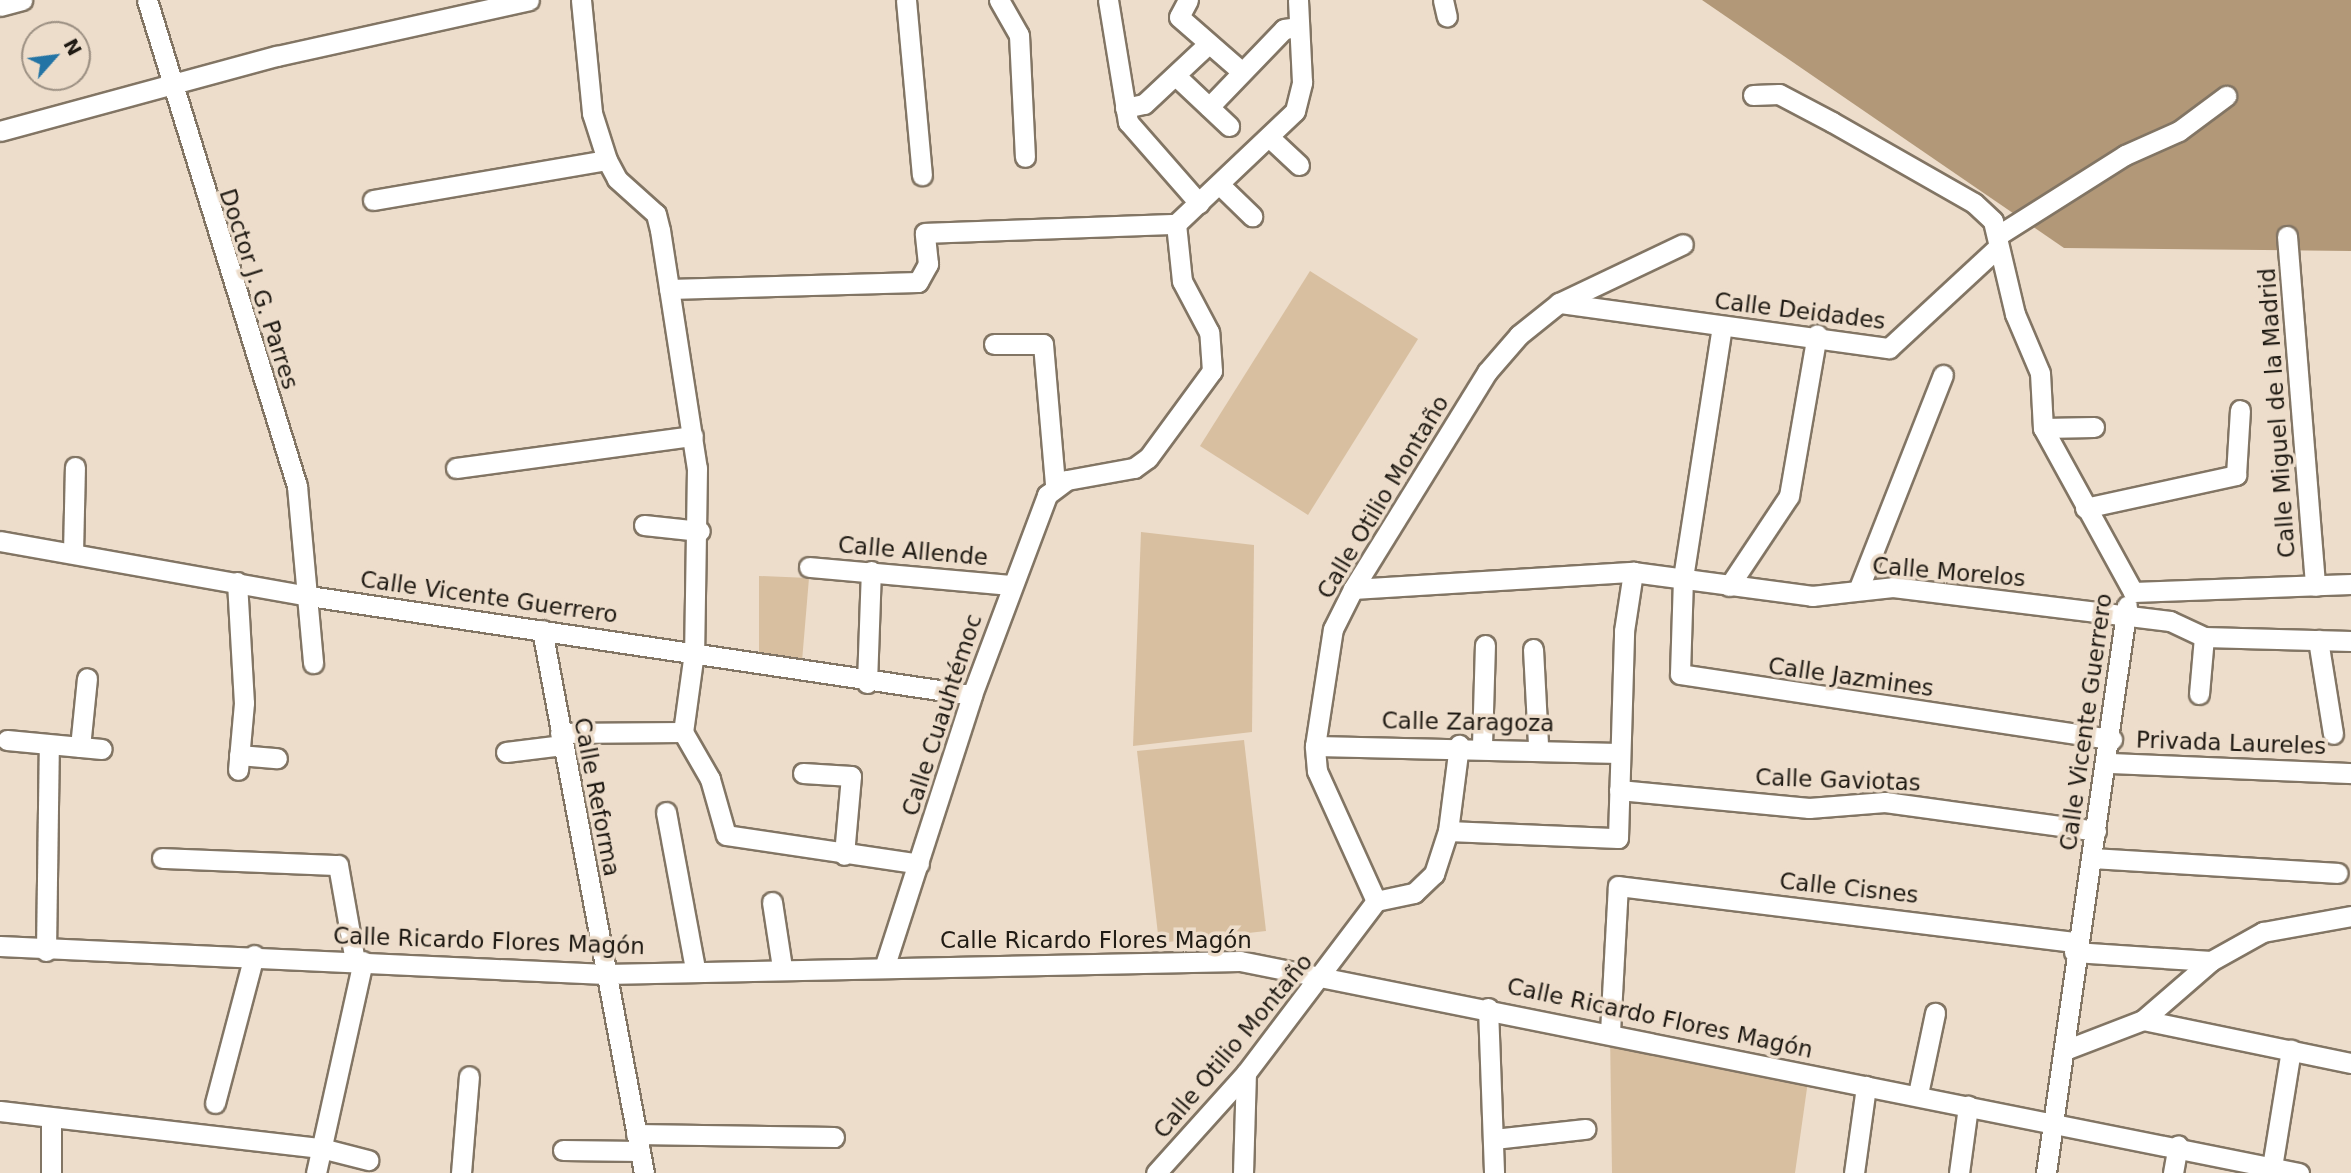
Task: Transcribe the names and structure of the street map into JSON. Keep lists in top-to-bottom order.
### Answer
{
  "streets": {
    "street": [
      "Doctor J. G. Parres",
      "Calle Deidades",
      "Calle Miguel de la Madrid",
      "Calle Otilio Montaño",
      "Calle Allende",
      "Calle Morelos",
      "Calle Vicente Guerrero",
      "Calle Jazmines",
      "Calle Cuauhtémoc",
      "Calle Zaragoza",
      "Privada Laureles",
      "Calle Gaviotas",
      "Calle Reforma",
      "Calle Cisnes",
      "Calle Ricardo Flores Magón"
    ]
  },
  "crossings": [
    ["Doctor J. G. Parres", "Calle Vicente Guerrero"],
    ["Calle Deidades", "Calle Otilio Montaño"],
    ["Calle Deidades", "Calle Vicente Guerrero"],
    ["Calle Deidades", "Calle Jazmines"],
    ["Calle Otilio Montaño", "Calle Morelos"],
    ["Calle Otilio Montaño", "Calle Zaragoza"],
    ["Calle Otilio Montaño", "Calle Ricardo Flores Magón"],
    ["Calle Allende", "Calle Cuauhtémoc"],
    ["Calle Morelos", "Calle Vicente Guerrero"],
    ["Calle Morelos", "Calle Jazmines"],
    ["Calle Vicente Guerrero", "Calle Jazmines"],
    ["Calle Vicente Guerrero", "Calle Cuauhtémoc"],
    ["Calle Vicente Guerrero", "Privada Laureles"],
    ["Calle Vicente Guerrero", "Calle Gaviotas"],
    ["Calle Vicente Guerrero", "Calle Reforma"],
    ["Calle Vicente Guerrero", "Calle Cisnes"],
    ["Calle Vicente Guerrero", "Calle Ricardo Flores Magón"],
    ["Calle Cuauhtémoc", "Calle Ricardo Flores Magón"],
    ["Calle Reforma", "Calle Ricardo Flores Magón"],
    ["Calle Cisnes", "Calle Ricardo Flores Magón"]
  ],
  "north": "top right"
}
